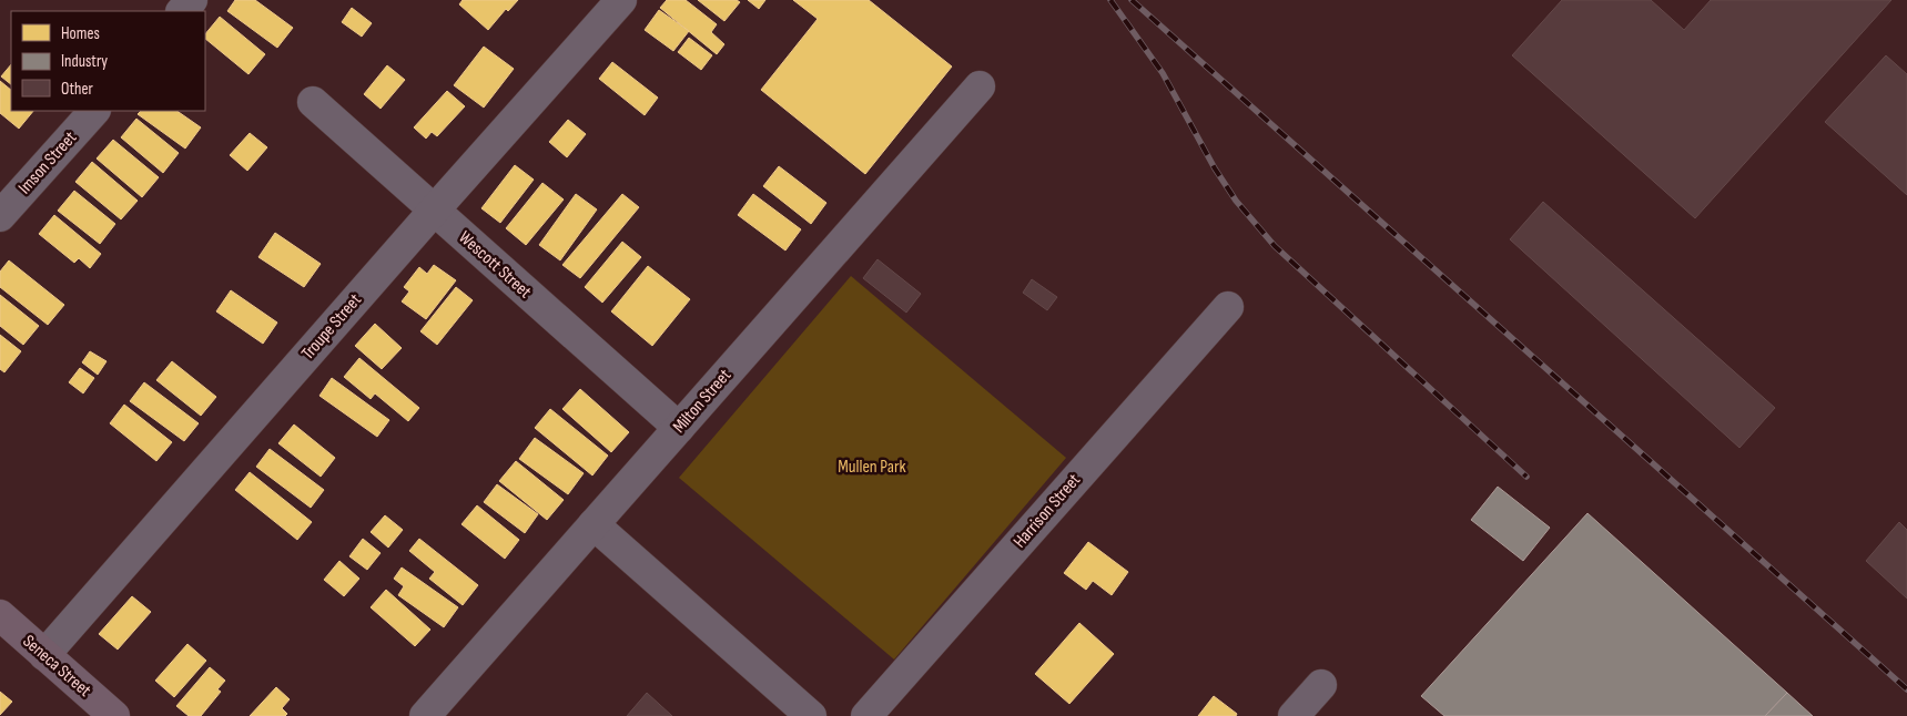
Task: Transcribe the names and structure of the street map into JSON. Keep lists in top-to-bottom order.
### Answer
{
  "streets": {
    "main road": ["Seneca Street"],
    "street": [
      "Imson Street",
      "Wescott Street",
      "Troupe Street",
      "Milton Street",
      "Harrison Street"
    ]
  },
  "crossings": [
    ["Wescott Street", "Troupe Street"],
    ["Wescott Street", "Milton Street"],
    ["Troupe Street", "Seneca Street"]
  ],
  "parks": ["Mullen Park"],
  "legend": ["Homes", "Industry", "Other"]
}
